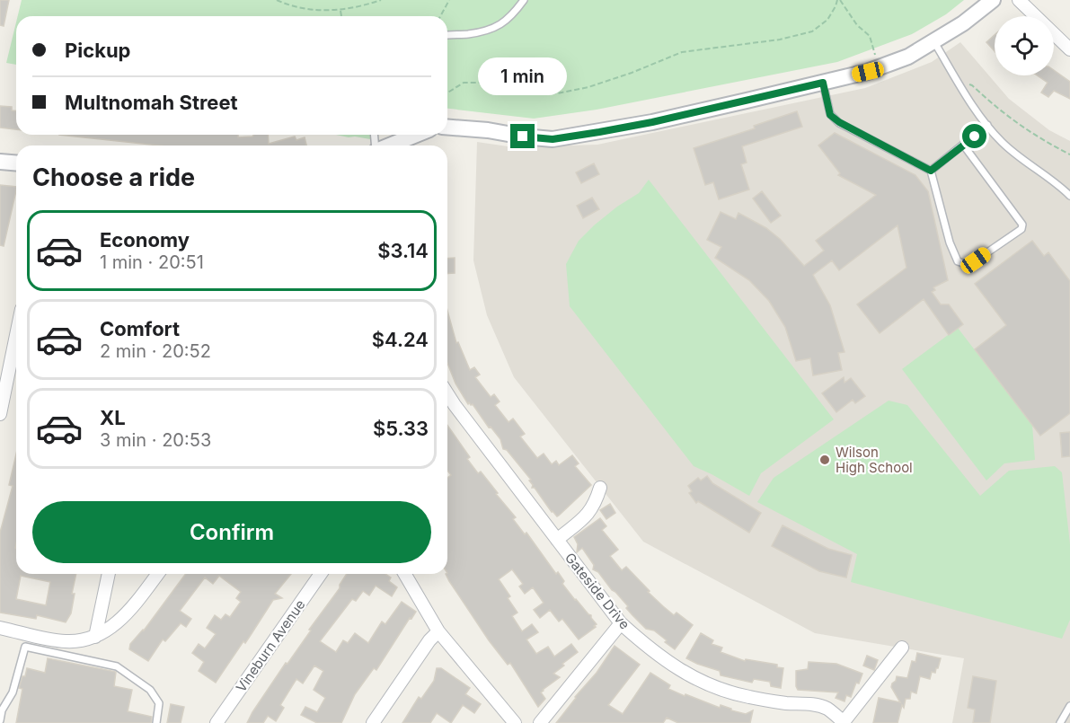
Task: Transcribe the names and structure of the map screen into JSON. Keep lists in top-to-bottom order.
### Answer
{
  "streets": {
    "street": ["Gateside Drive", "Vineburn Avenue"]
  },
  "places": ["Wilson High School"],
  "page": {
    "banner": ["Pickup", "Multnomah Street"],
    "bubble": "1 min",
    "heading": "Choose a ride",
    "list": [
      {
        "name": "Economy",
        "note": "1 min · 20:51",
        "value": "$3.14"
      },
      {
        "name": "Comfort",
        "note": "2 min · 20:52",
        "value": "$4.24"
      },
      {
        "name": "XL",
        "note": "3 min · 20:53",
        "value": "$5.33"
      }
    ],
    "buttons": "Confirm"
  }
}
